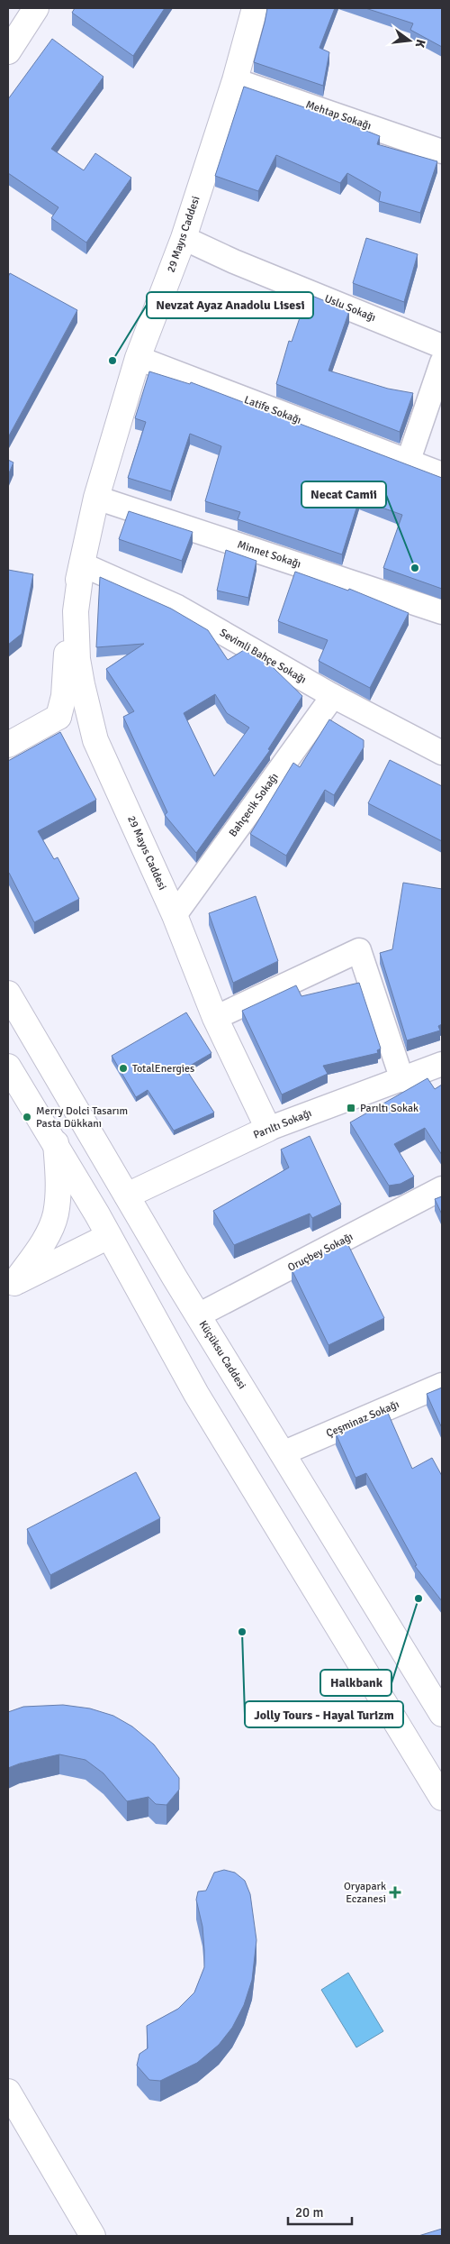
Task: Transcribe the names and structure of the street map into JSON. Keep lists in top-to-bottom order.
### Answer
{
  "streets": {
    "main road": ["29 Mayıs Caddesi", "Parıltı Sokağı", "Küçüksu Caddesi"],
    "street": [
      "Mehtap Sokağı",
      "Uslu Sokağı",
      "Latife Sokağı",
      "Minnet Sokağı",
      "Sevimli Bahçe Sokağı",
      "Bahçecik Sokağı",
      "Oruçbey Sokağı",
      "Çeşminaz Sokağı"
    ]
  },
  "crossings": [
    ["Mehtap Sokağı", "29 Mayıs Caddesi"],
    ["29 Mayıs Caddesi", "Uslu Sokağı"],
    ["29 Mayıs Caddesi", "Latife Sokağı"],
    ["29 Mayıs Caddesi", "Minnet Sokağı"],
    ["29 Mayıs Caddesi", "Sevimli Bahçe Sokağı"],
    ["29 Mayıs Caddesi", "Bahçecik Sokağı"],
    ["29 Mayıs Caddesi", "Parıltı Sokağı"],
    ["Sevimli Bahçe Sokağı", "Bahçecik Sokağı"],
    ["Parıltı Sokağı", "Küçüksu Caddesi"],
    ["Oruçbey Sokağı", "Küçüksu Caddesi"],
    ["Küçüksu Caddesi", "Çeşminaz Sokağı"]
  ],
  "places": {
    "other": [
      "Nevzat Ayaz Anadolu Lisesi",
      "Necat Camii",
      "TotalEnergies",
      "Merry Dolci Tasarım Pasta Dükkanı",
      "Halkbank",
      "Jolly Tours - Hayal Turizm"
    ],
    "transit": ["Parıltı Sokak"],
    "health": ["Oryapark Eczanesi"]
  },
  "scale_bar": "20 m",
  "north": "right"
}
